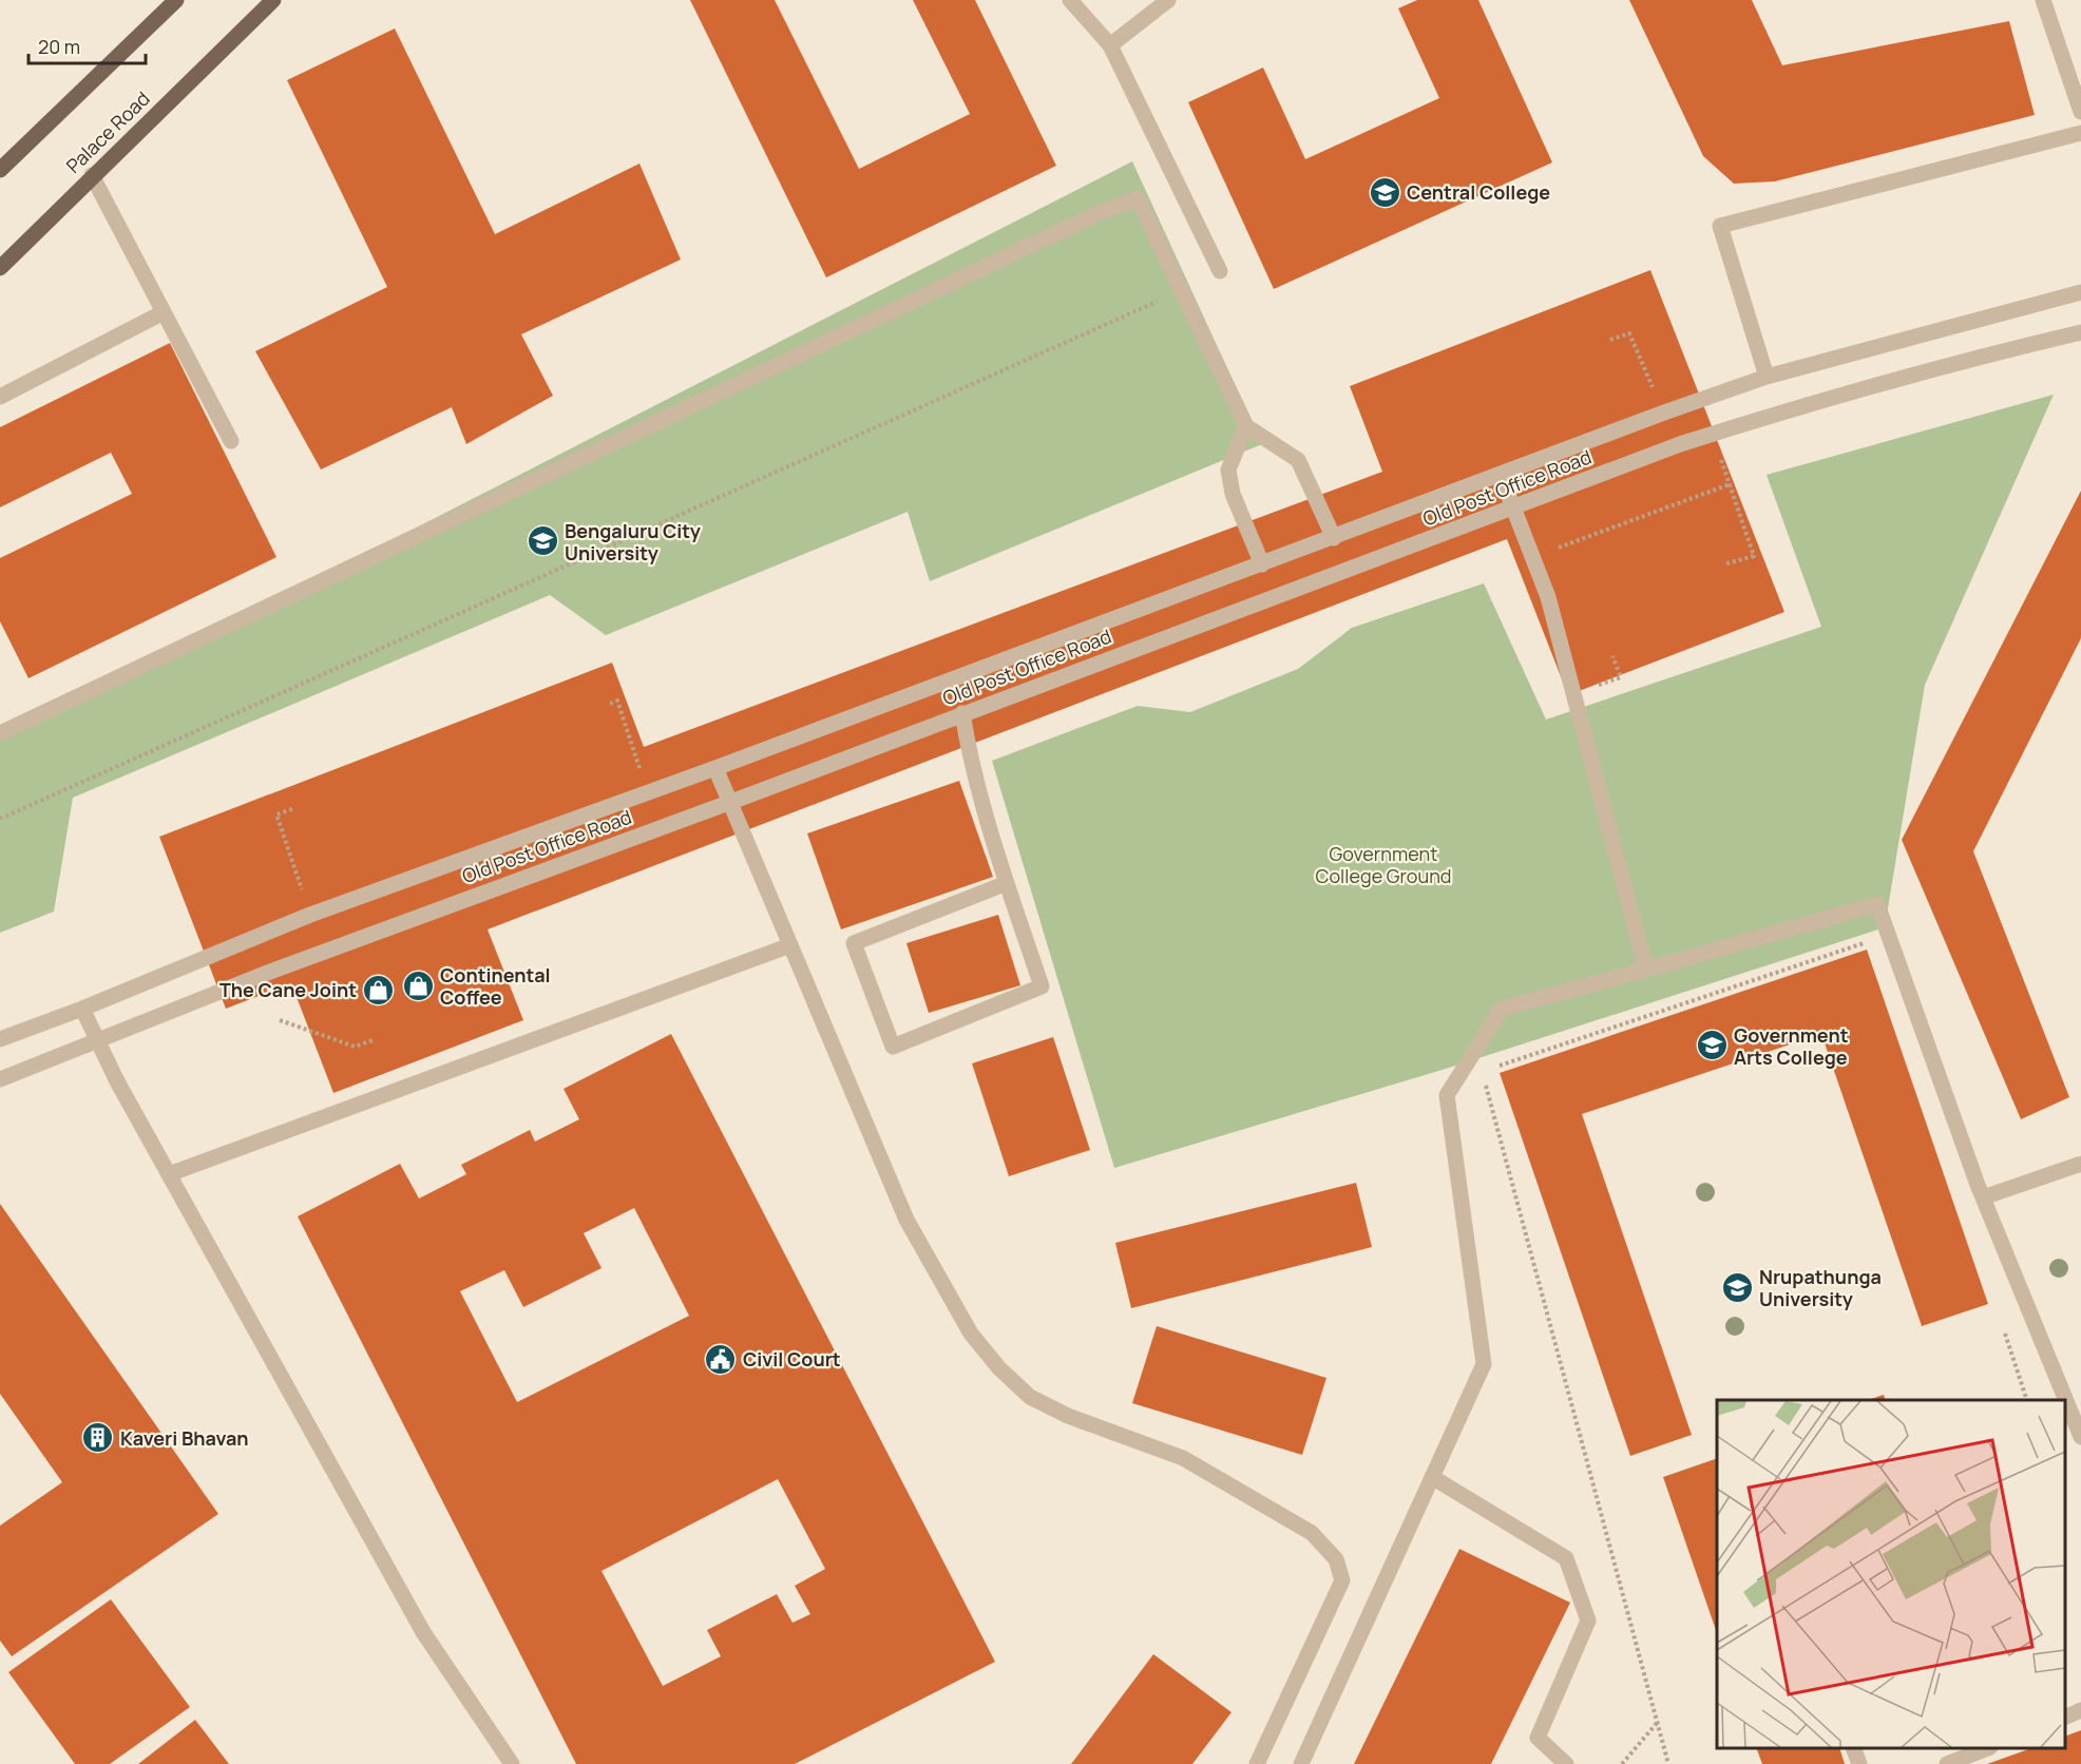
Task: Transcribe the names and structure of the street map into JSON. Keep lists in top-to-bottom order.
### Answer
{
  "streets": {
    "main road": ["Palace Road"],
    "street": ["Old Post Office Road"]
  },
  "parks": ["Government College Ground"],
  "places": {
    "school or university": [
      "Central College",
      "Bengaluru City University",
      "Government Arts College",
      "Nrupathunga University"
    ],
    "shop": ["Continental Coffee", "The Cane Joint"],
    "public building": ["Civil Court"],
    "building": ["Kaveri Bhavan"]
  },
  "scale_bar": "20 m"
}
